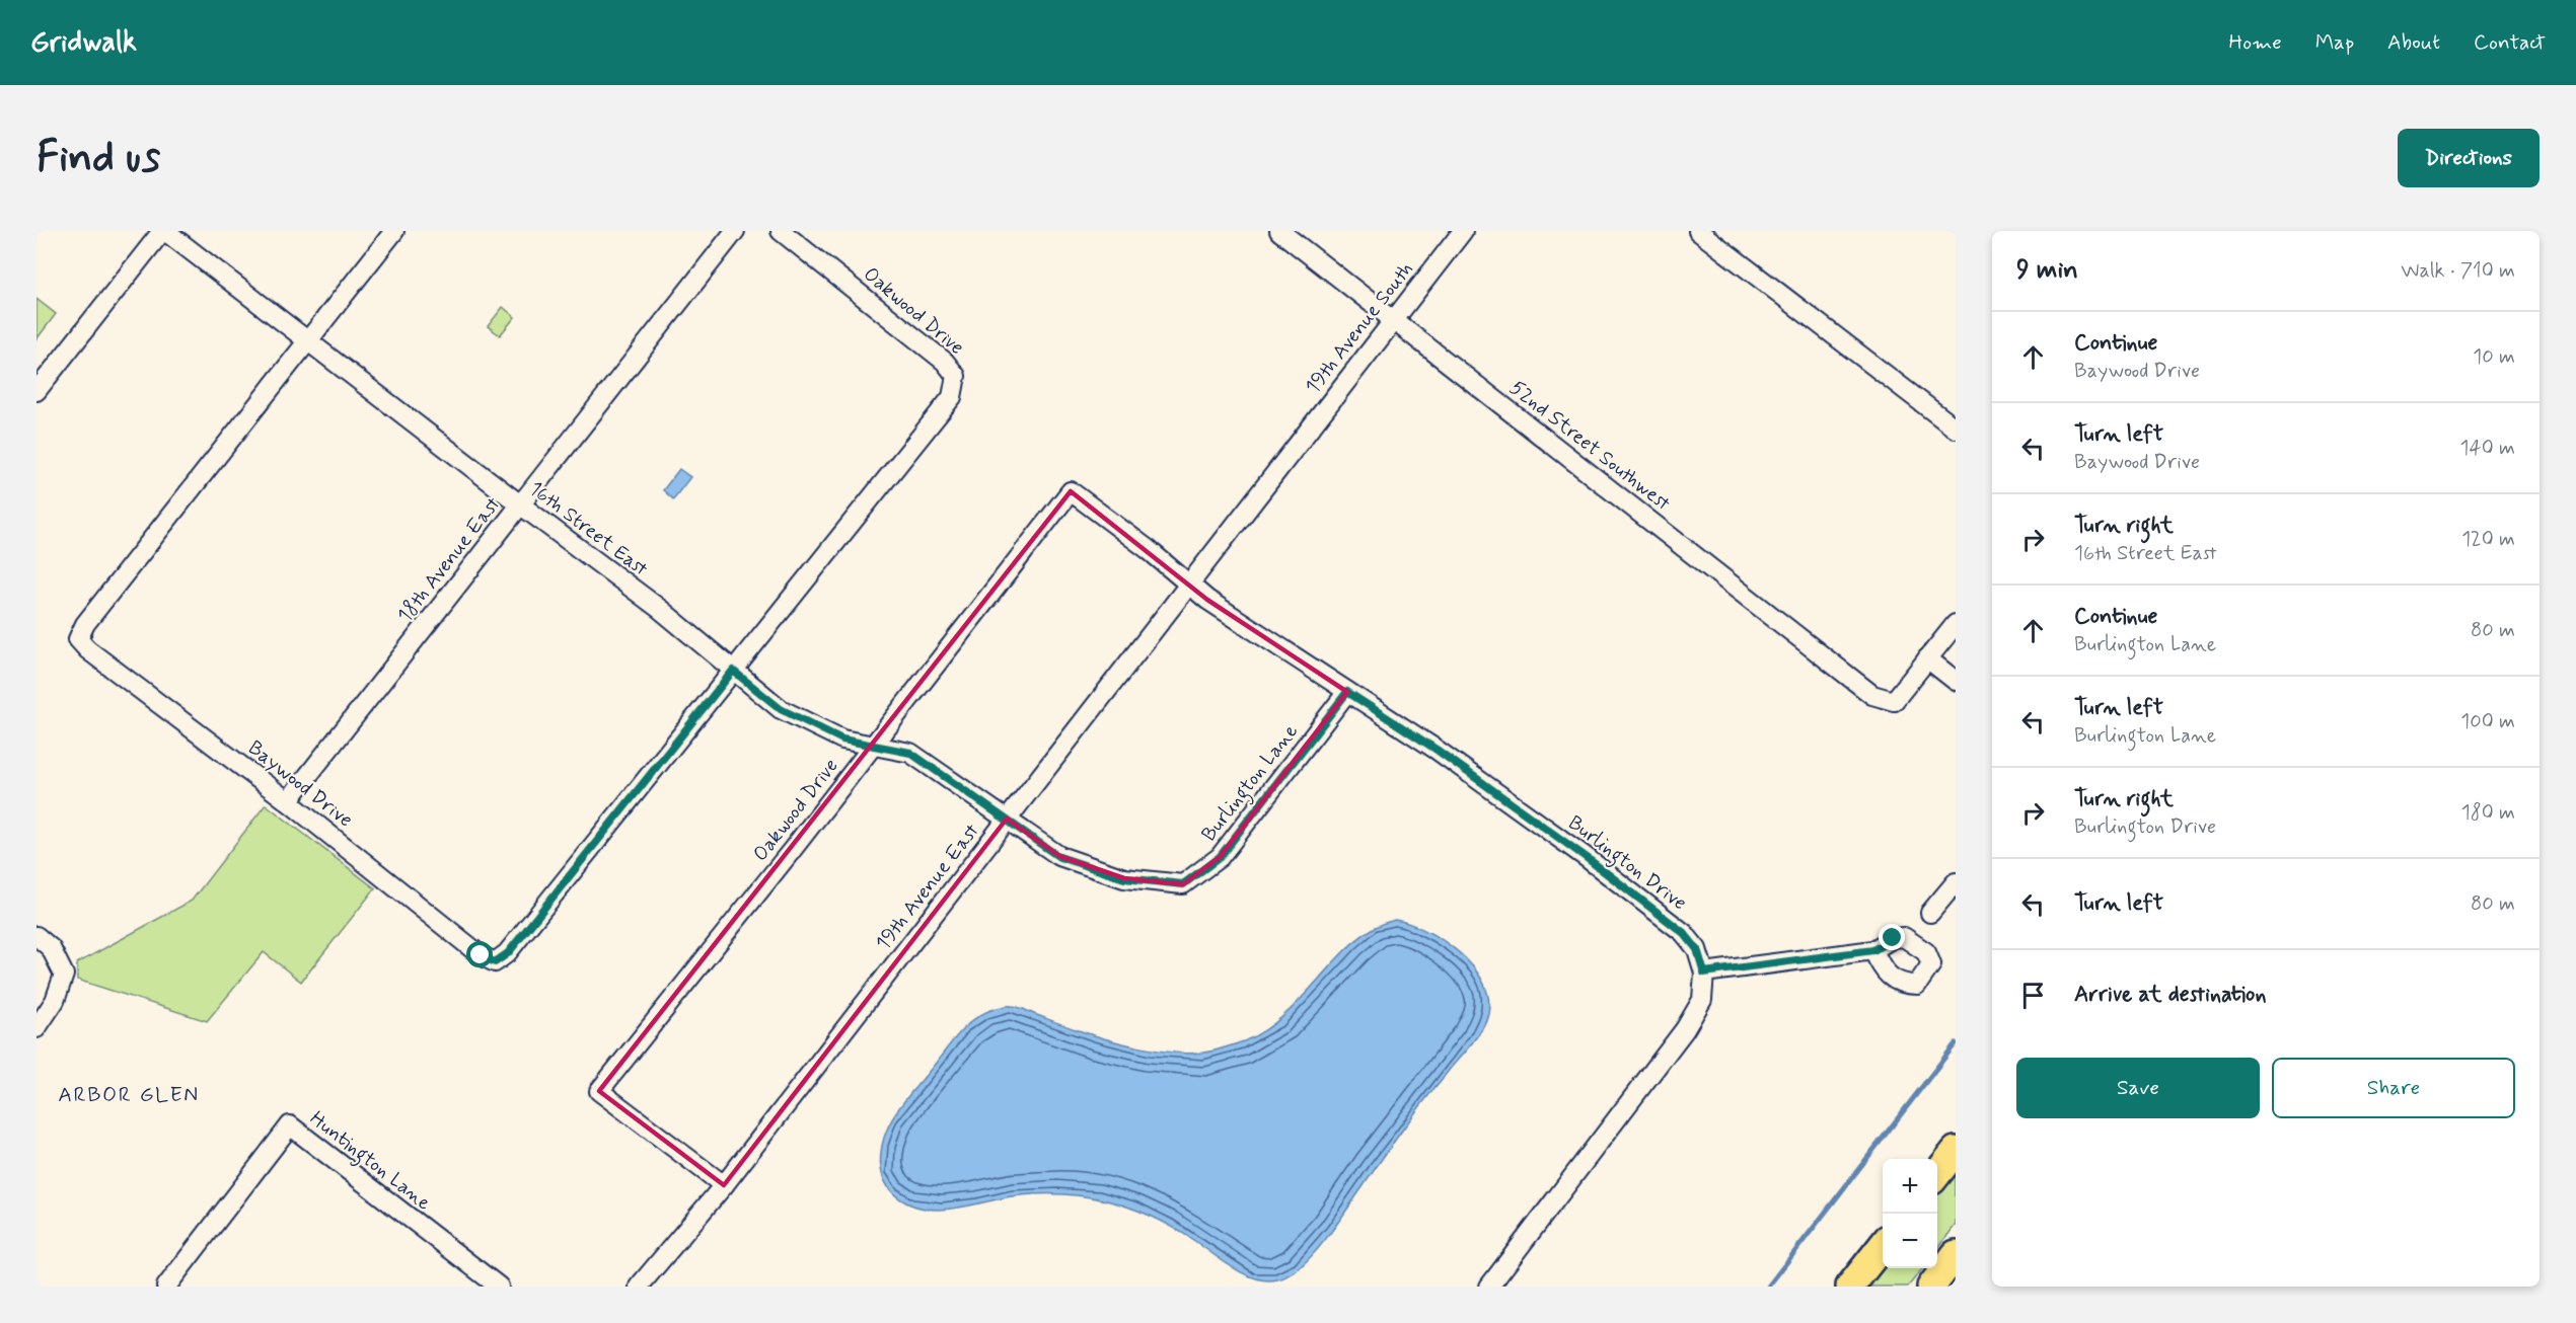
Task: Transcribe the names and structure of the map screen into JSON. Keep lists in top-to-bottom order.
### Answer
{
  "streets": {
    "street": [
      "Oakwood Drive",
      "19th Avenue South",
      "52nd Street Southwest",
      "16th Street East",
      "18th Avenue East",
      "Burlington Lane",
      "Baywood Drive",
      "Burlington Drive",
      "19th Avenue East",
      "Huntington Lane"
    ]
  },
  "crossings": [
    ["Oakwood Drive", "16th Street East"],
    ["Oakwood Drive", "Baywood Drive"],
    ["Oakwood Drive", "Burlington Drive"],
    ["Oakwood Drive", "19th Avenue East"],
    ["19th Avenue South", "52nd Street Southwest"],
    ["19th Avenue South", "19th Avenue East"],
    ["16th Street East", "18th Avenue East"],
    ["16th Street East", "Burlington Lane"],
    ["16th Street East", "Baywood Drive"],
    ["16th Street East", "19th Avenue East"],
    ["18th Avenue East", "Baywood Drive"],
    ["Burlington Lane", "Burlington Drive"],
    ["Burlington Lane", "19th Avenue East"],
    ["Burlington Drive", "19th Avenue East"]
  ],
  "districts": ["ARBOR GLEN"],
  "page": {
    "header": "Gridwalk",
    "nav": [
      "Home",
      "Map",
      "About",
      "Contact"
    ],
    "buttons": [
      "Directions",
      ["Save", "Share"]
    ],
    "title": "Find us",
    "heading": ["9 min", "Walk · 710 m"],
    "list": [
      ["Continue", "Baywood Drive", "10 m"],
      ["Turn left", "Baywood Drive", "140 m"],
      ["Turn right", "16th Street East", "120 m"],
      ["Continue", "Burlington Lane", "80 m"],
      ["Turn left", "Burlington Lane", "100 m"],
      ["Turn right", "Burlington Drive", "180 m"],
      ["Turn left", "80 m"],
      "Arrive at destination"
    ],
    "map_buttons": ["+", "−"]
  }
}
